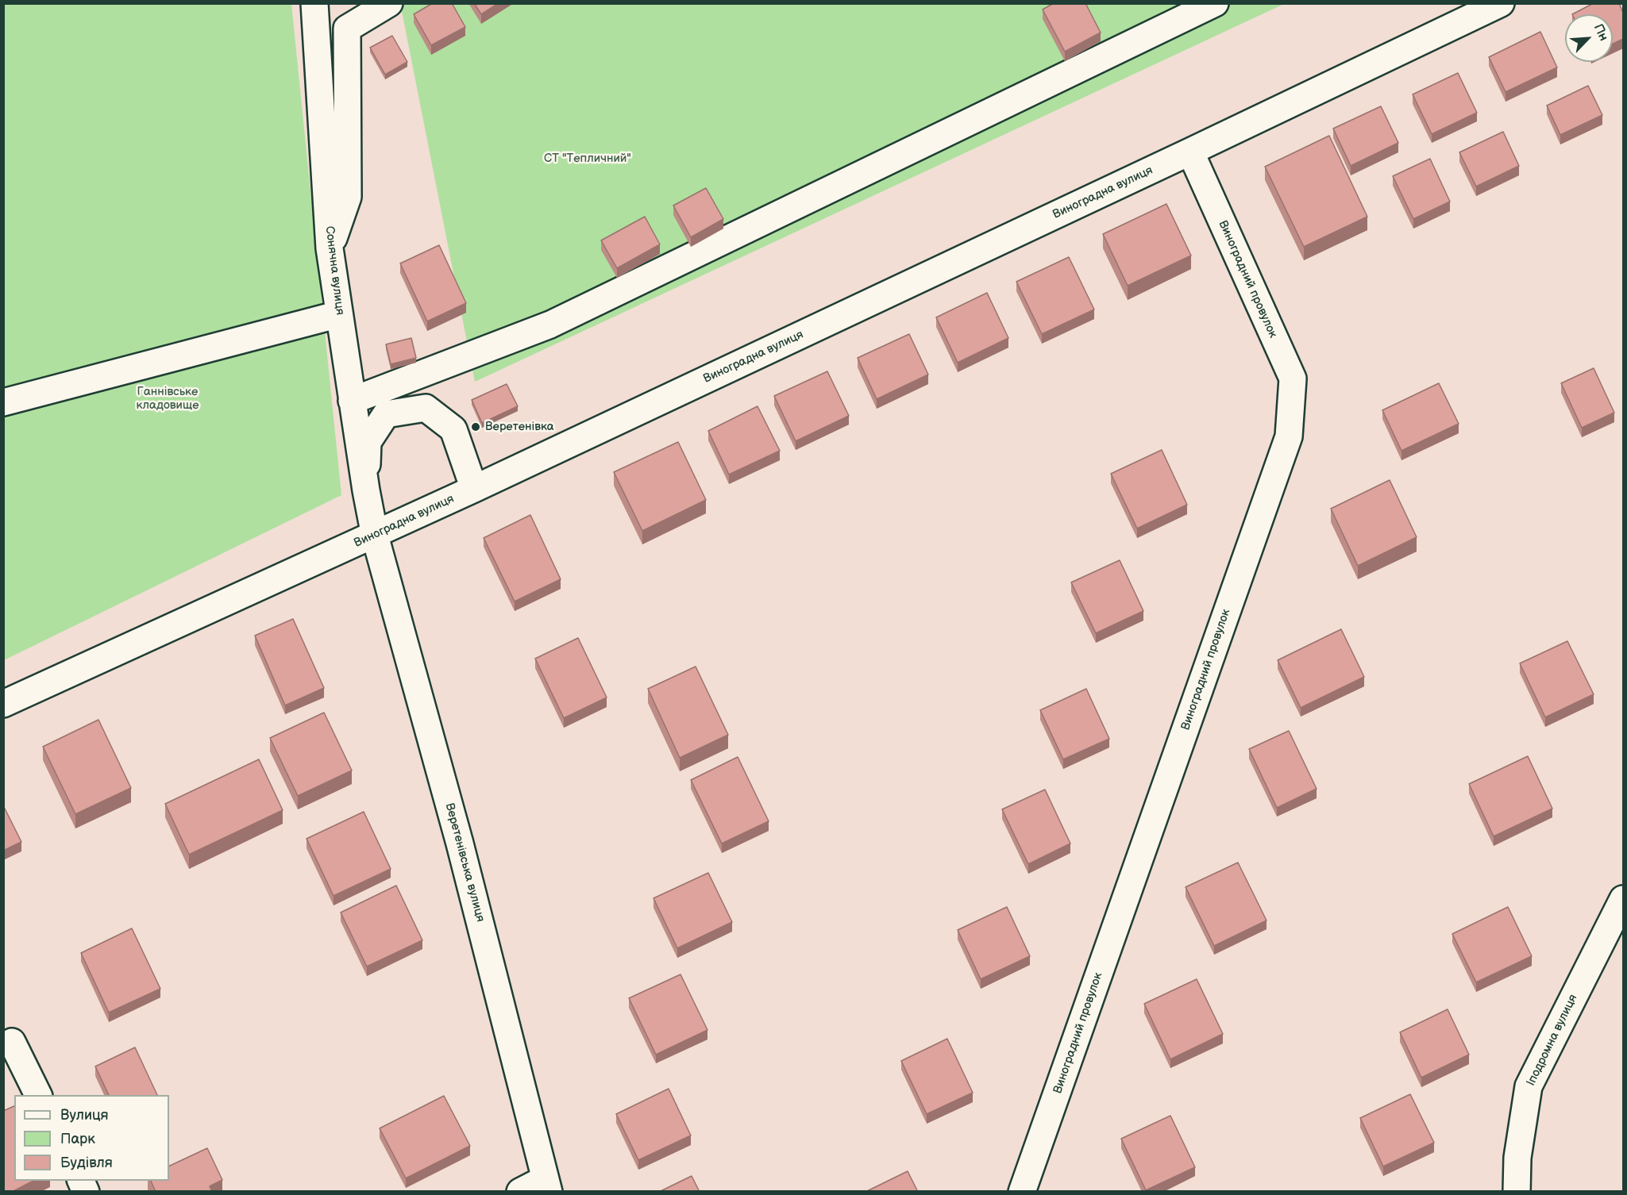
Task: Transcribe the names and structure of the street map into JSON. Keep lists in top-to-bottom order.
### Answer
{
  "streets": {
    "street": [
      "Виноградна вулиця",
      "Сонячна вулиця",
      "Виноградний провулок",
      "Веретенівська вулиця",
      "Іподромна вулиця"
    ]
  },
  "crossings": [
    ["Виноградна вулиця", "Сонячна вулиця"],
    ["Виноградна вулиця", "Виноградний провулок"],
    ["Виноградна вулиця", "Веретенівська вулиця"],
    ["Сонячна вулиця", "Веретенівська вулиця"]
  ],
  "parks": ["СТ \"Тепличний\"", "Ганнівське кладовище"],
  "places": ["Веретенівка"],
  "legend": ["Вулиця", "Парк", "Будівля"],
  "north": "top right"
}
